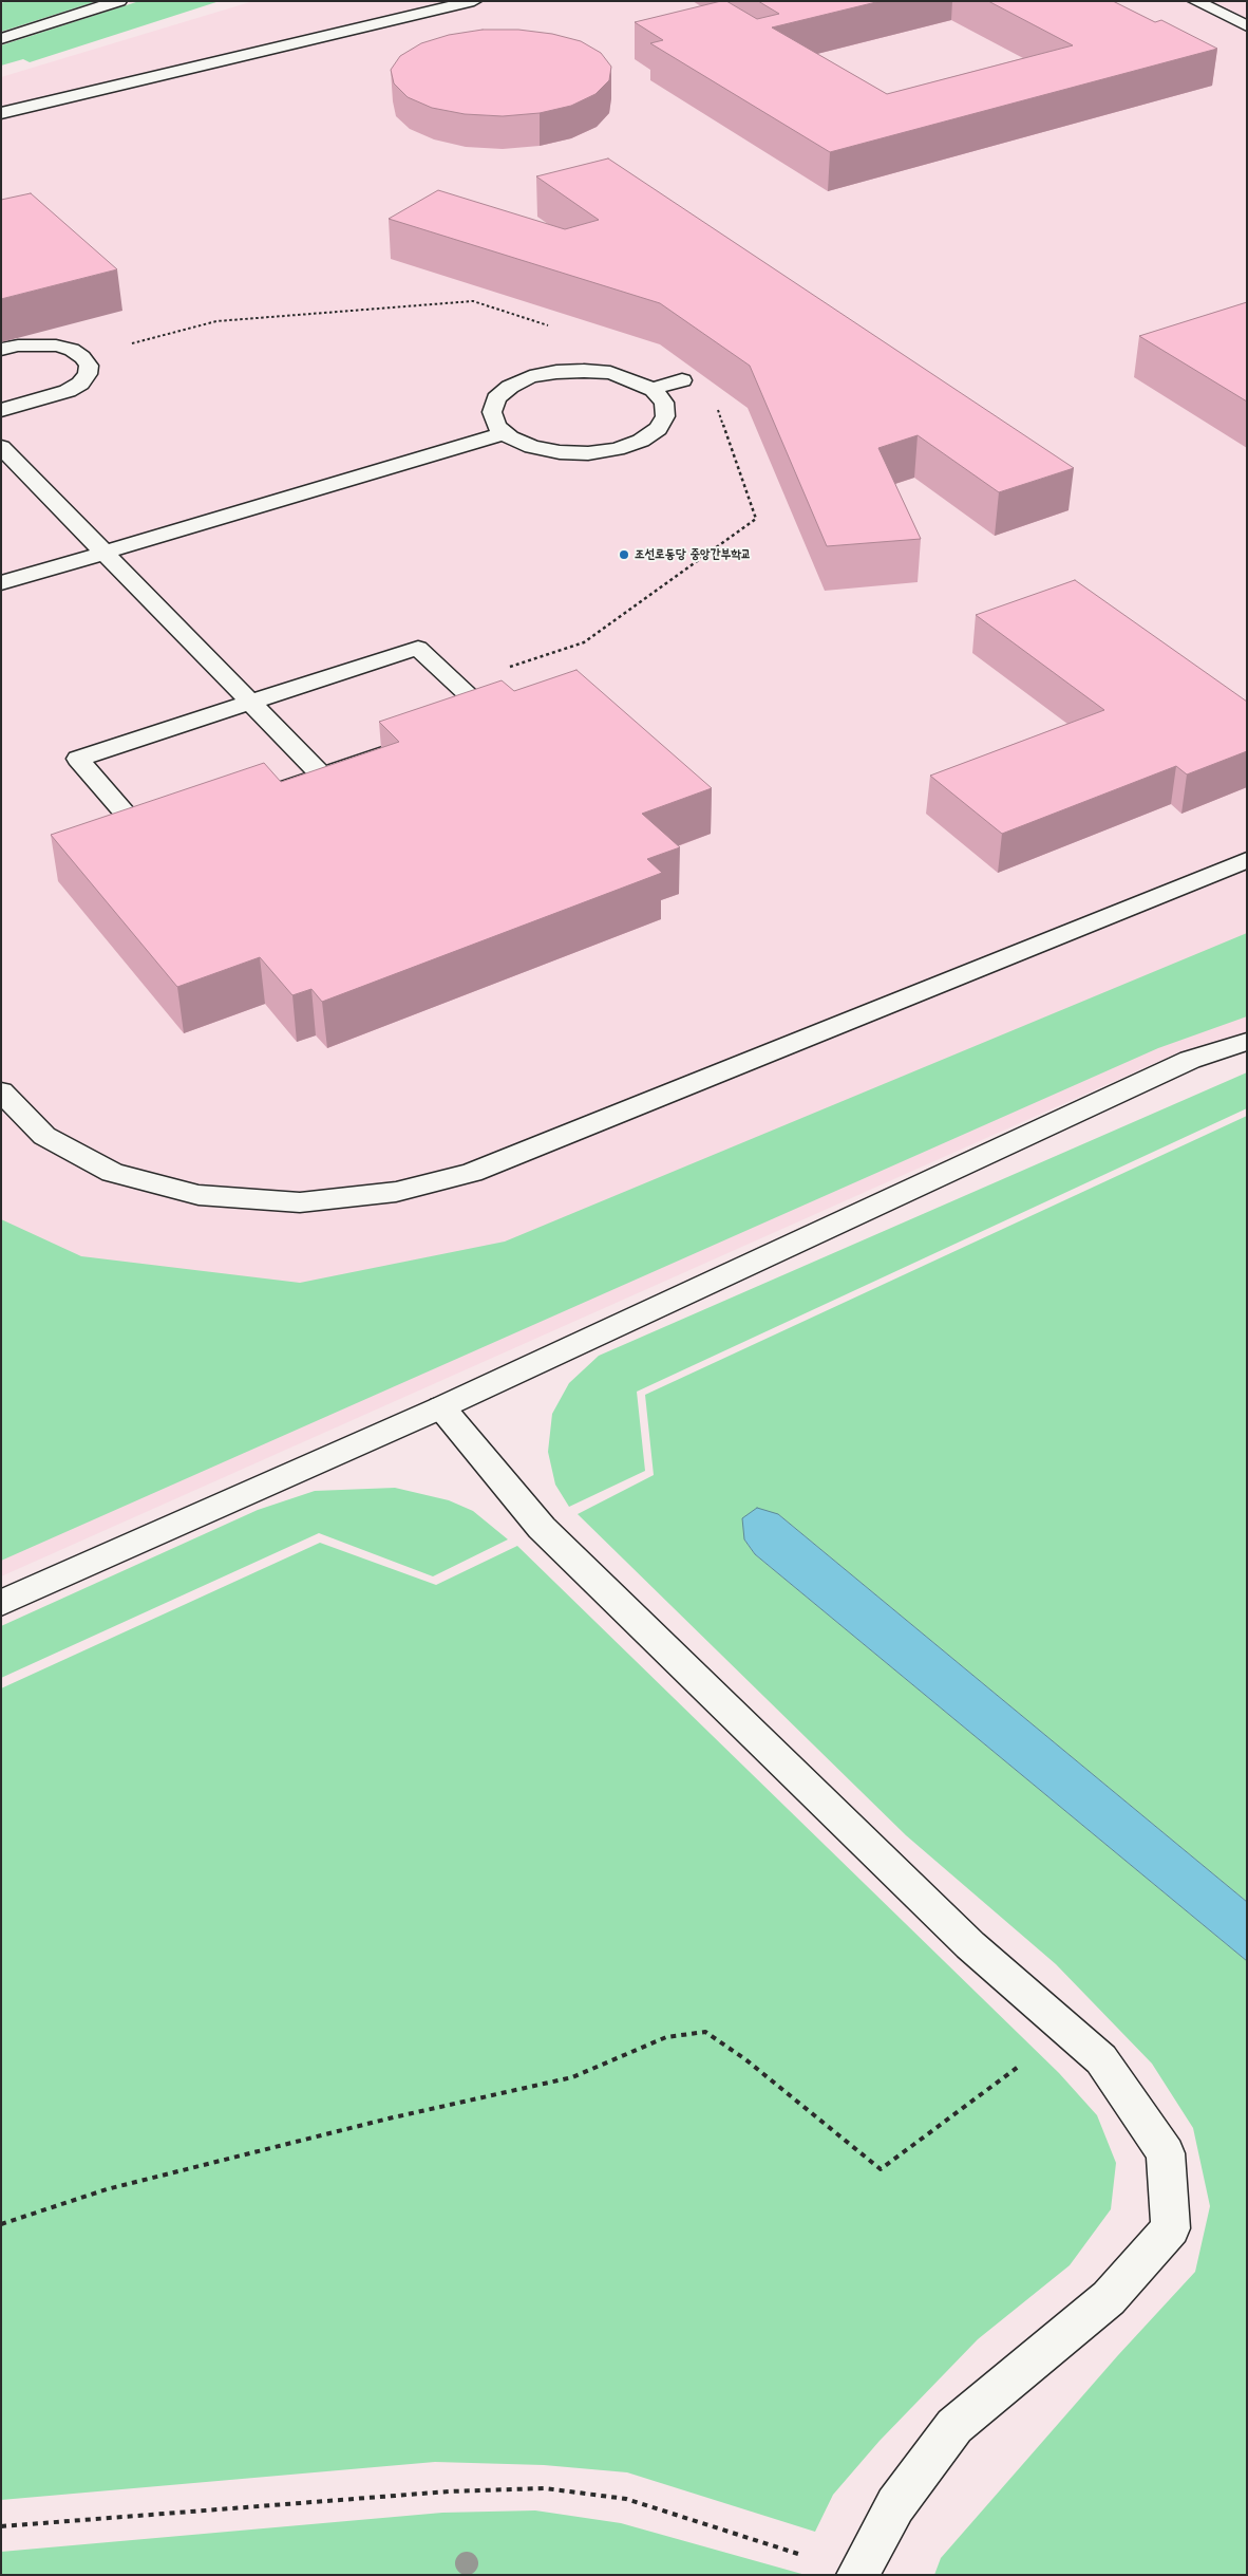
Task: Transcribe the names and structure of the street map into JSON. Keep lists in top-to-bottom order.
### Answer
{
  "places": ["조선로동당 중앙간부학교"]
}
